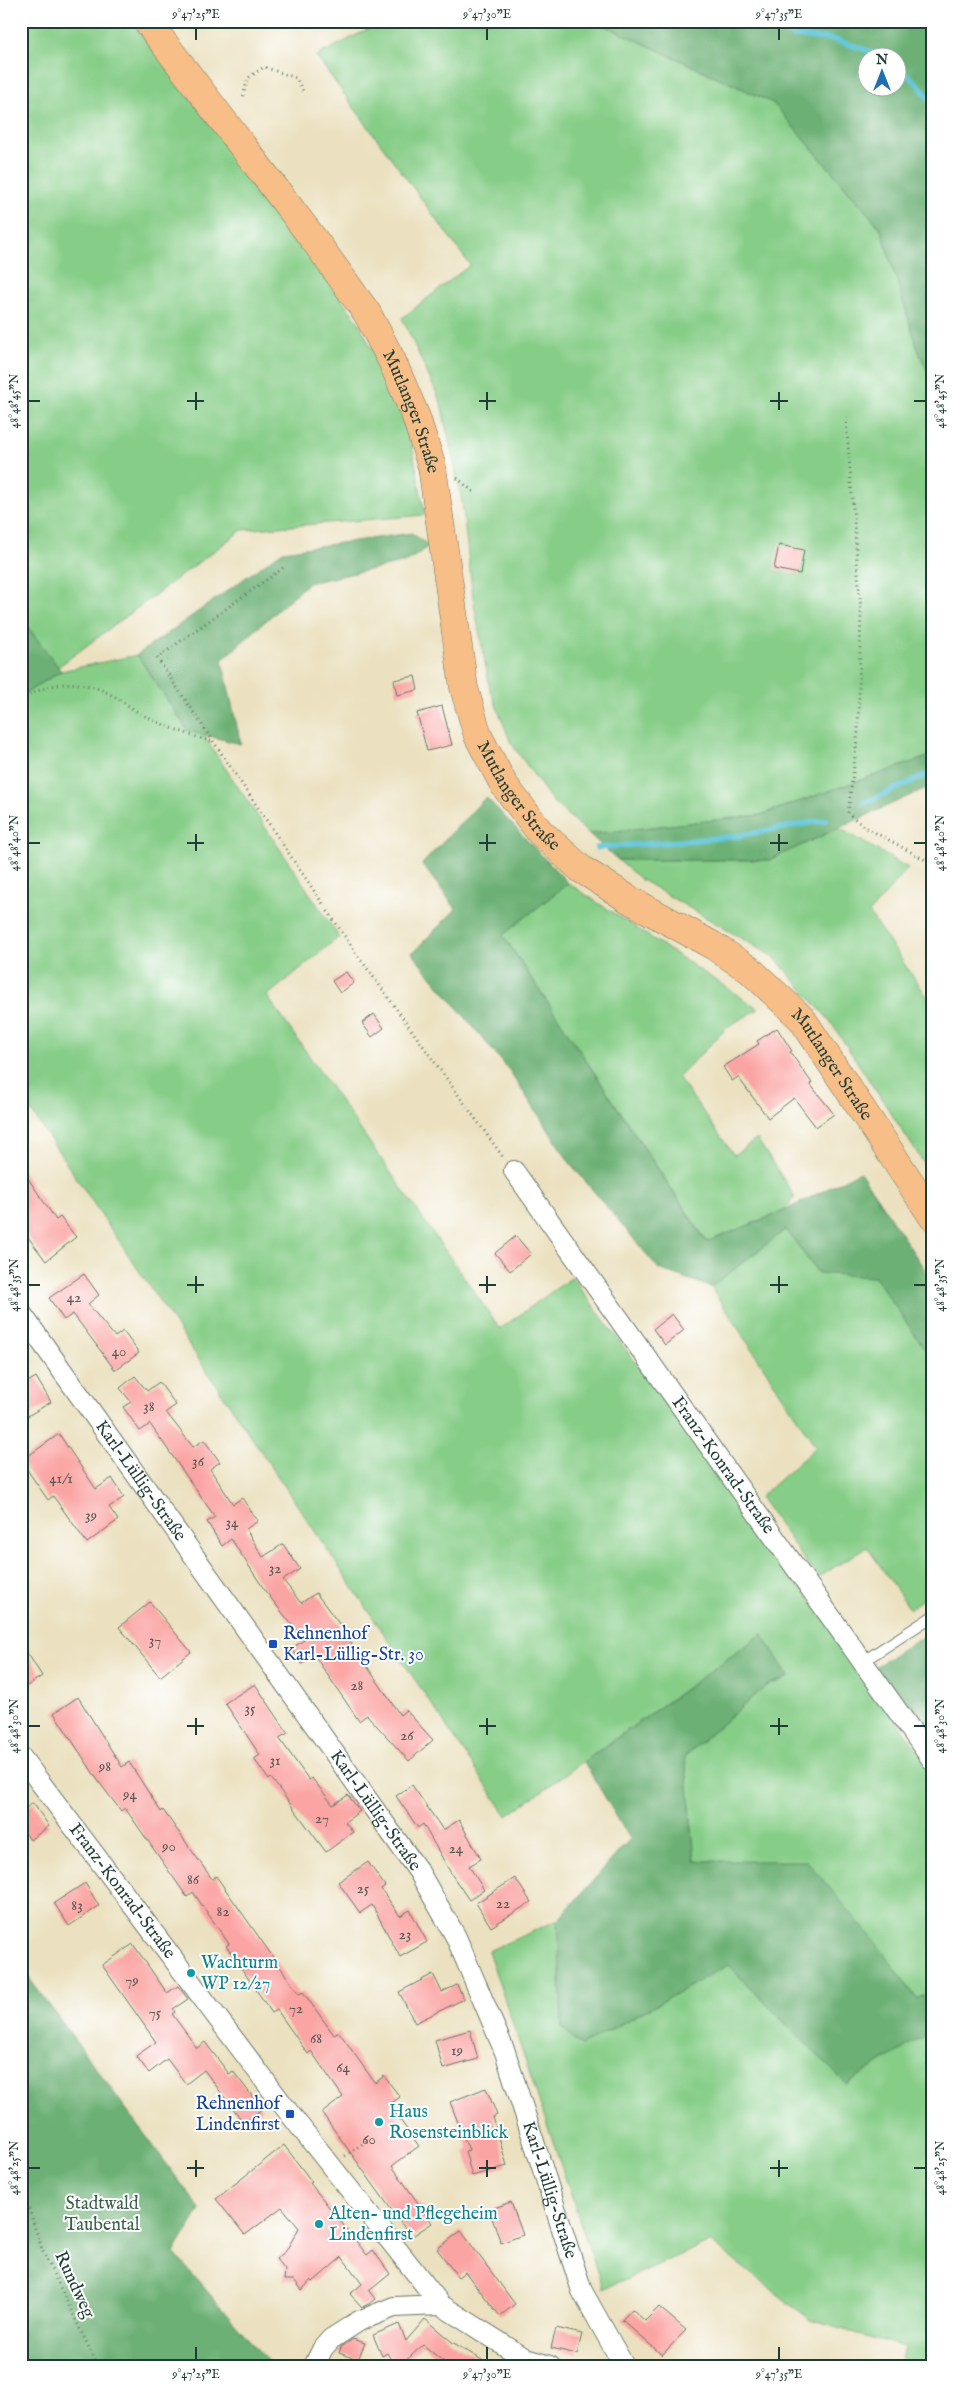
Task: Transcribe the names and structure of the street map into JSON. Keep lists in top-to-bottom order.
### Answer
{
  "streets": {
    "main road": ["Mutlanger Straße"],
    "street": ["Franz-Konrad-Straße", "Karl-Lüllig-Straße"],
    "path": ["Rundweg"]
  },
  "parks": ["Stadtwald Taubental"],
  "places": {
    "transit": ["Rehnenhof Karl-Lüllig-Str. 30", "Rehnenhof Lindenfirst"],
    "other": ["Wachturm WP 12/27", "Haus Rosensteinblick", "Alten- und Pflegeheim Lindenfirst"]
  },
  "house_numbers": [
    "42",
    "40",
    "38",
    "36",
    "41/1",
    "39",
    "34",
    "32",
    "37",
    "28",
    "35",
    "26",
    "31",
    "98",
    "94",
    "27",
    "90",
    "24",
    "86",
    "25",
    "22",
    "83",
    "82",
    "23",
    "79",
    "72",
    "75",
    "68",
    "19",
    "64",
    "60"
  ],
  "north": "top",
  "coordinates": [
    "9°47'25\"E",
    "9°47'30\"E",
    "9°47'35\"E",
    "48°48'45\"N",
    "48°48'40\"N",
    "48°48'35\"N",
    "48°48'30\"N",
    "48°48'25\"N"
  ]
}
